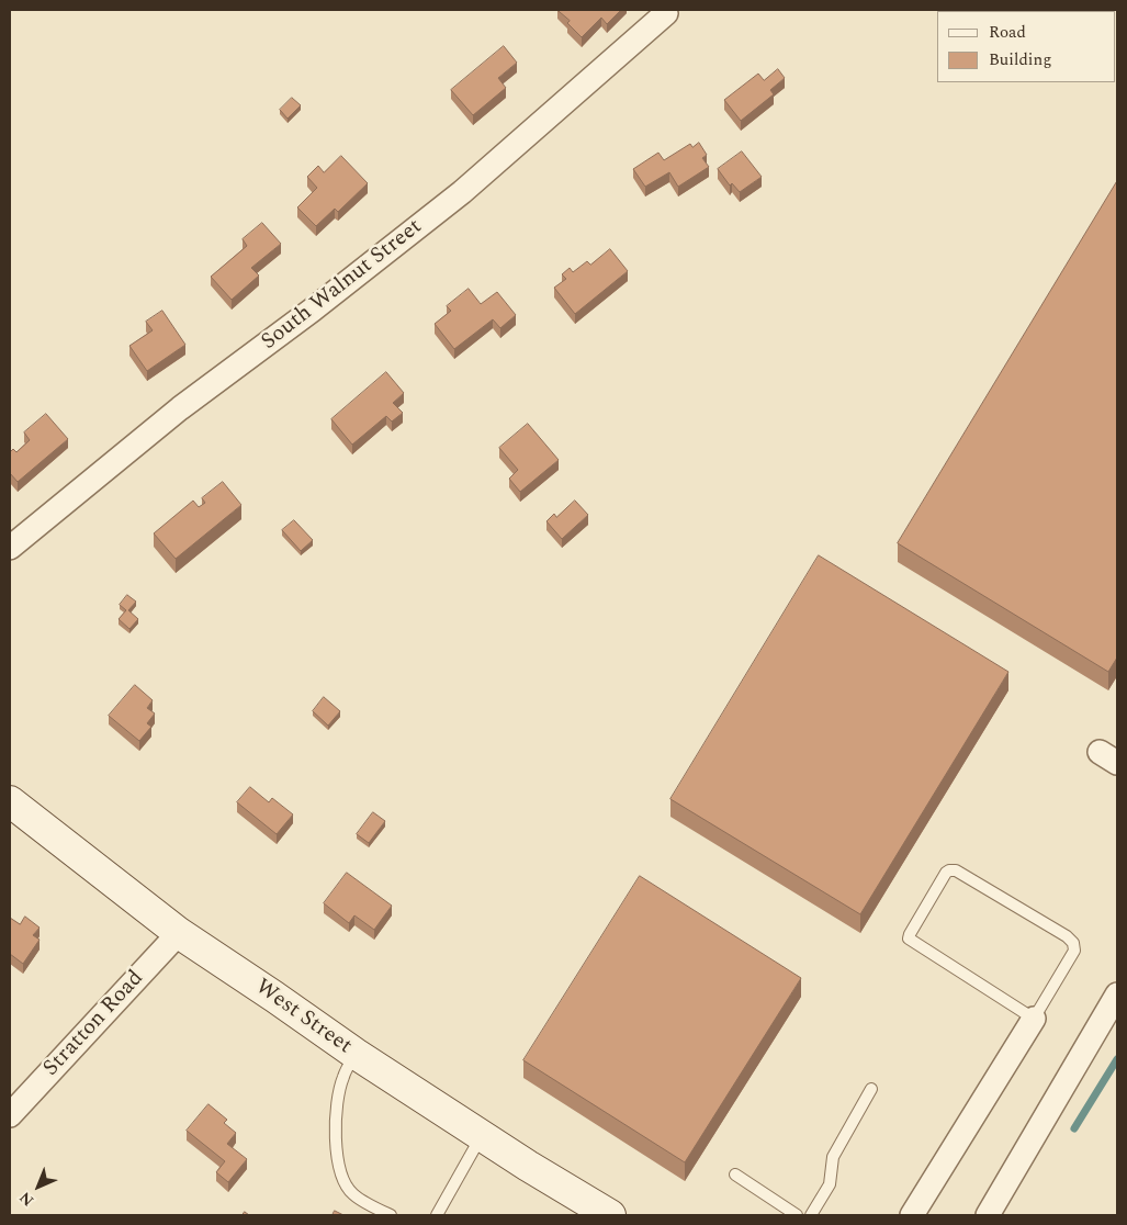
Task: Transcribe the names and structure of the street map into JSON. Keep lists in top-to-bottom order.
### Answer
{
  "streets": {
    "street": ["South Walnut Street", "West Street", "Stratton Road"]
  },
  "crossings": [
    ["West Street", "Stratton Road"]
  ],
  "legend": ["Road", "Building"],
  "north": "bottom left"
}
